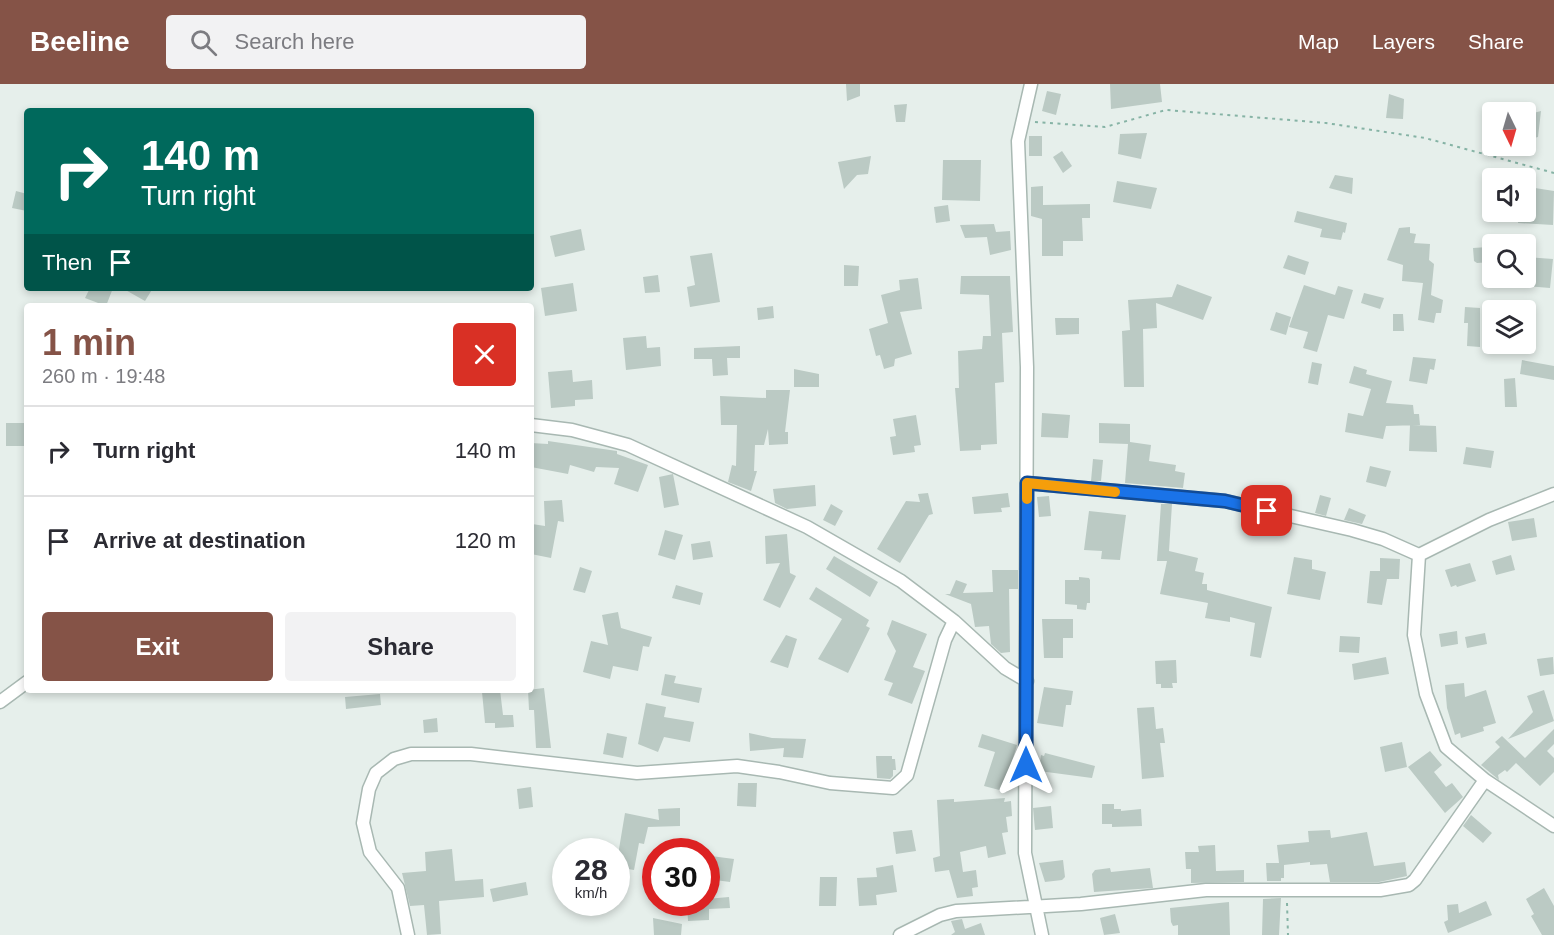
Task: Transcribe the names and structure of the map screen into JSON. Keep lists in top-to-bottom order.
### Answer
{
  "north": "bottom",
  "page": {
    "header": "Beeline",
    "search": "Search here",
    "nav": ["Map", "Layers", "Share"],
    "turn": ["140 m", "Turn right"],
    "then": "Then",
    "heading": ["1 min", "260 m · 19:48"],
    "list": [
      {
        "name": "Turn right",
        "value": "140 m"
      },
      {
        "name": "Arrive at destination",
        "value": "120 m"
      }
    ],
    "buttons": ["Exit", "Share"],
    "speed": "28 km/h",
    "limit": "30"
  }
}
